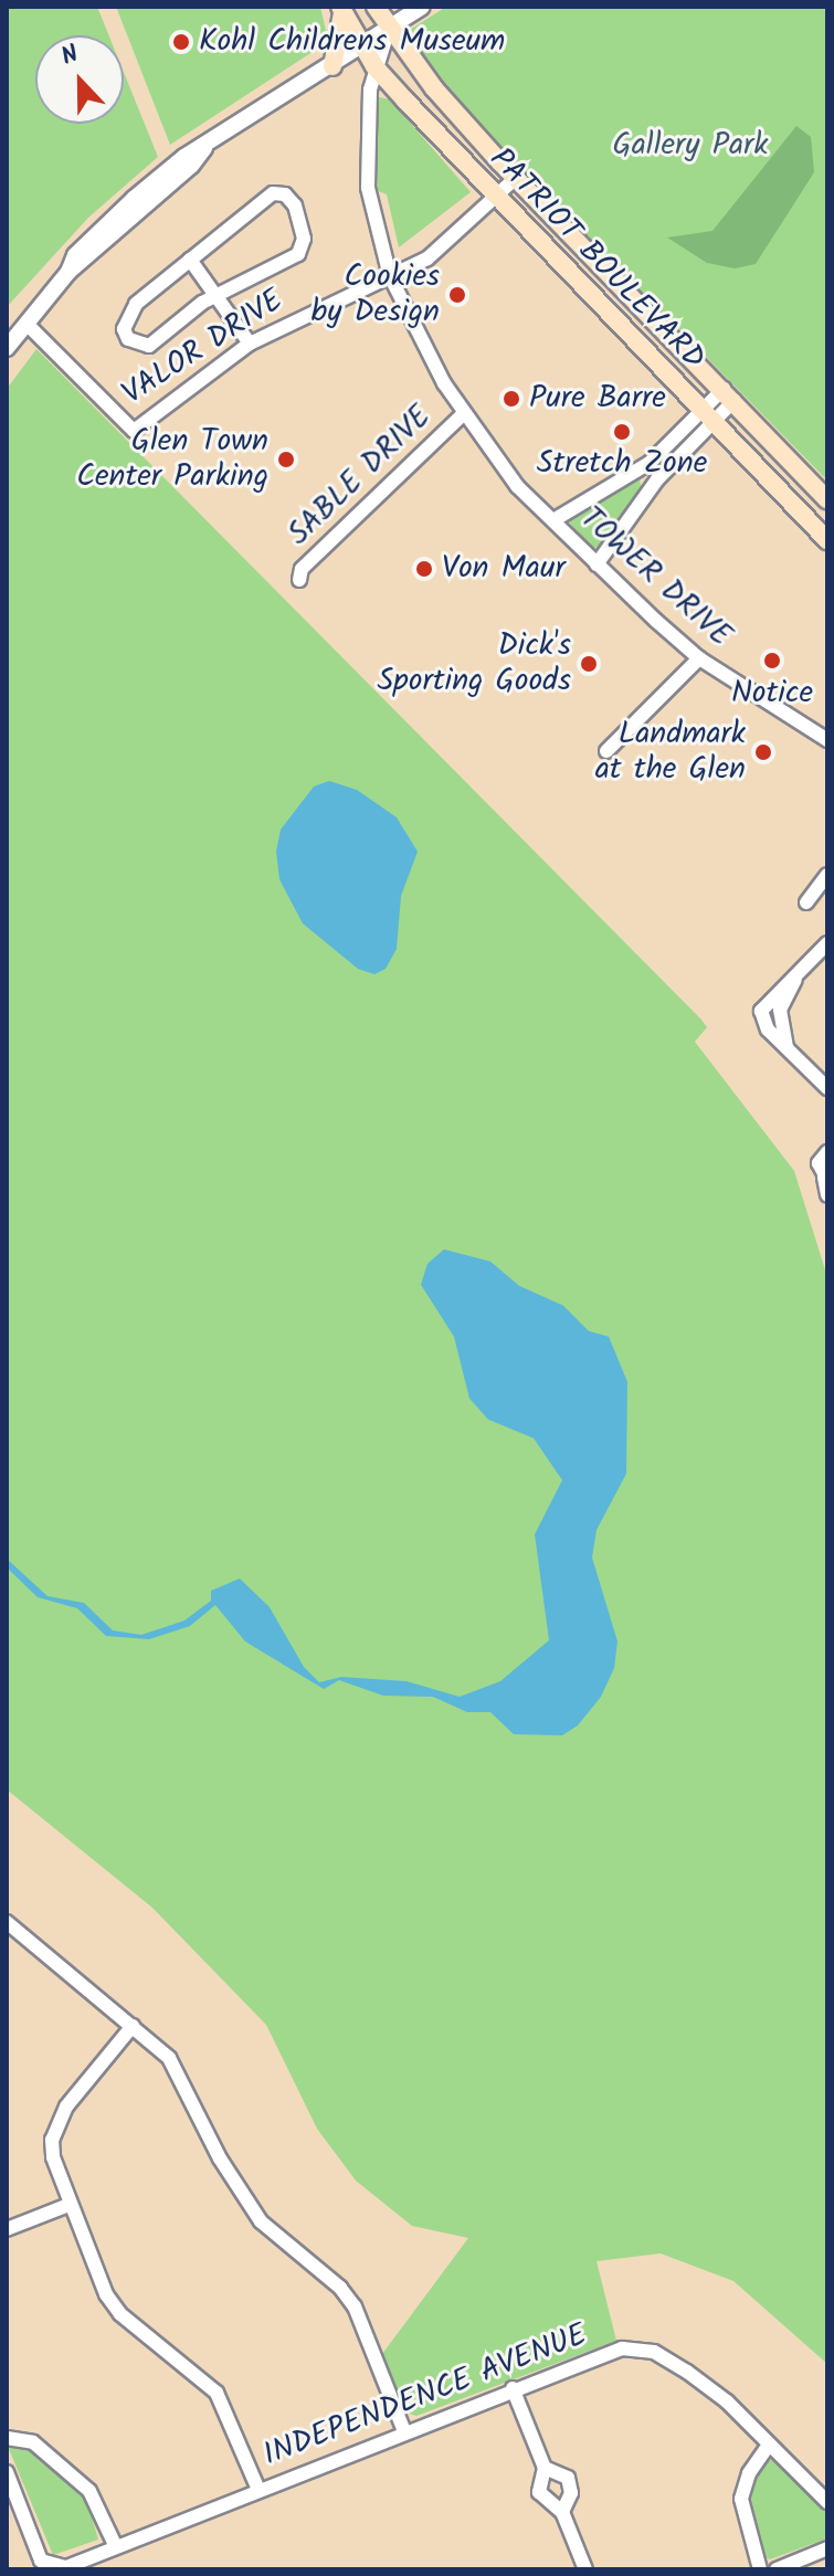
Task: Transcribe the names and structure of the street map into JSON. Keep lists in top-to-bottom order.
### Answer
{
  "streets": {
    "main road": ["PATRIOT BOULEVARD"],
    "street": [
      "VALOR DRIVE",
      "SABLE DRIVE",
      "TOWER DRIVE",
      "INDEPENDENCE AVENUE"
    ]
  },
  "crossings": [
    ["PATRIOT BOULEVARD", "VALOR DRIVE"],
    ["PATRIOT BOULEVARD", "TOWER DRIVE"],
    ["VALOR DRIVE", "TOWER DRIVE"],
    ["SABLE DRIVE", "TOWER DRIVE"]
  ],
  "parks": ["Gallery Park"],
  "places": [
    "Kohl Childrens Museum",
    "Cookies by Design",
    "Pure Barre",
    "Stretch Zone",
    "Glen Town Center Parking",
    "Von Maur",
    "Notice",
    "Dick's Sporting Goods",
    "Landmark at the Glen"
  ],
  "north": "top"
}
